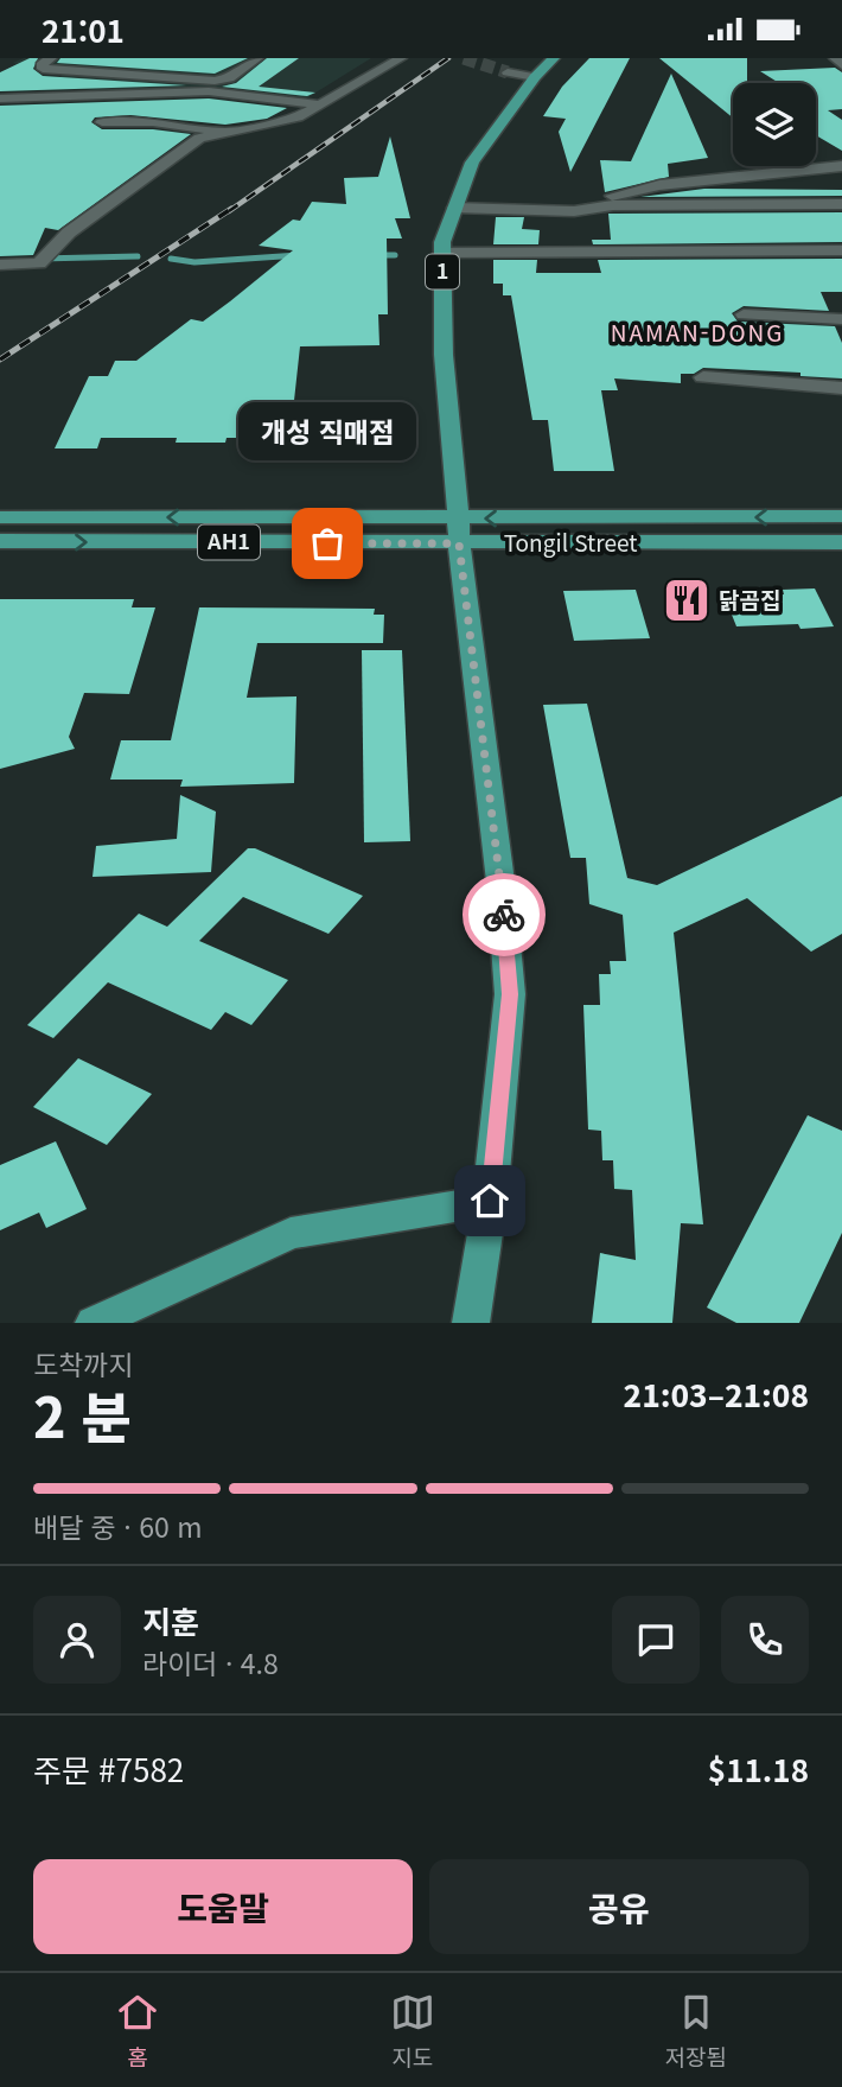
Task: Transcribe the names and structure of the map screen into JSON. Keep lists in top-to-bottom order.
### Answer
{
  "streets": {
    "main road": ["1", "AH1", "Tongil Street"]
  },
  "crossings": [
    ["1", "Tongil Street"]
  ],
  "districts": ["NAMAN-DONG"],
  "places": {
    "other": ["개성 직매점"],
    "restaurant": ["닭곰집"]
  },
  "page": {
    "status": "21:01",
    "bubble": "개성 직매점",
    "heading": ["2 분", "도착까지", "21:03–21:08"],
    "panel": [
      "지훈",
      "라이더 · 4.8",
      "주문 #7582",
      "$11.18"
    ],
    "bar": "배달 중 · 60 m",
    "buttons": ["도움말", "공유"],
    "tabs": ["홈", "지도", "저장됨"]
  }
}
